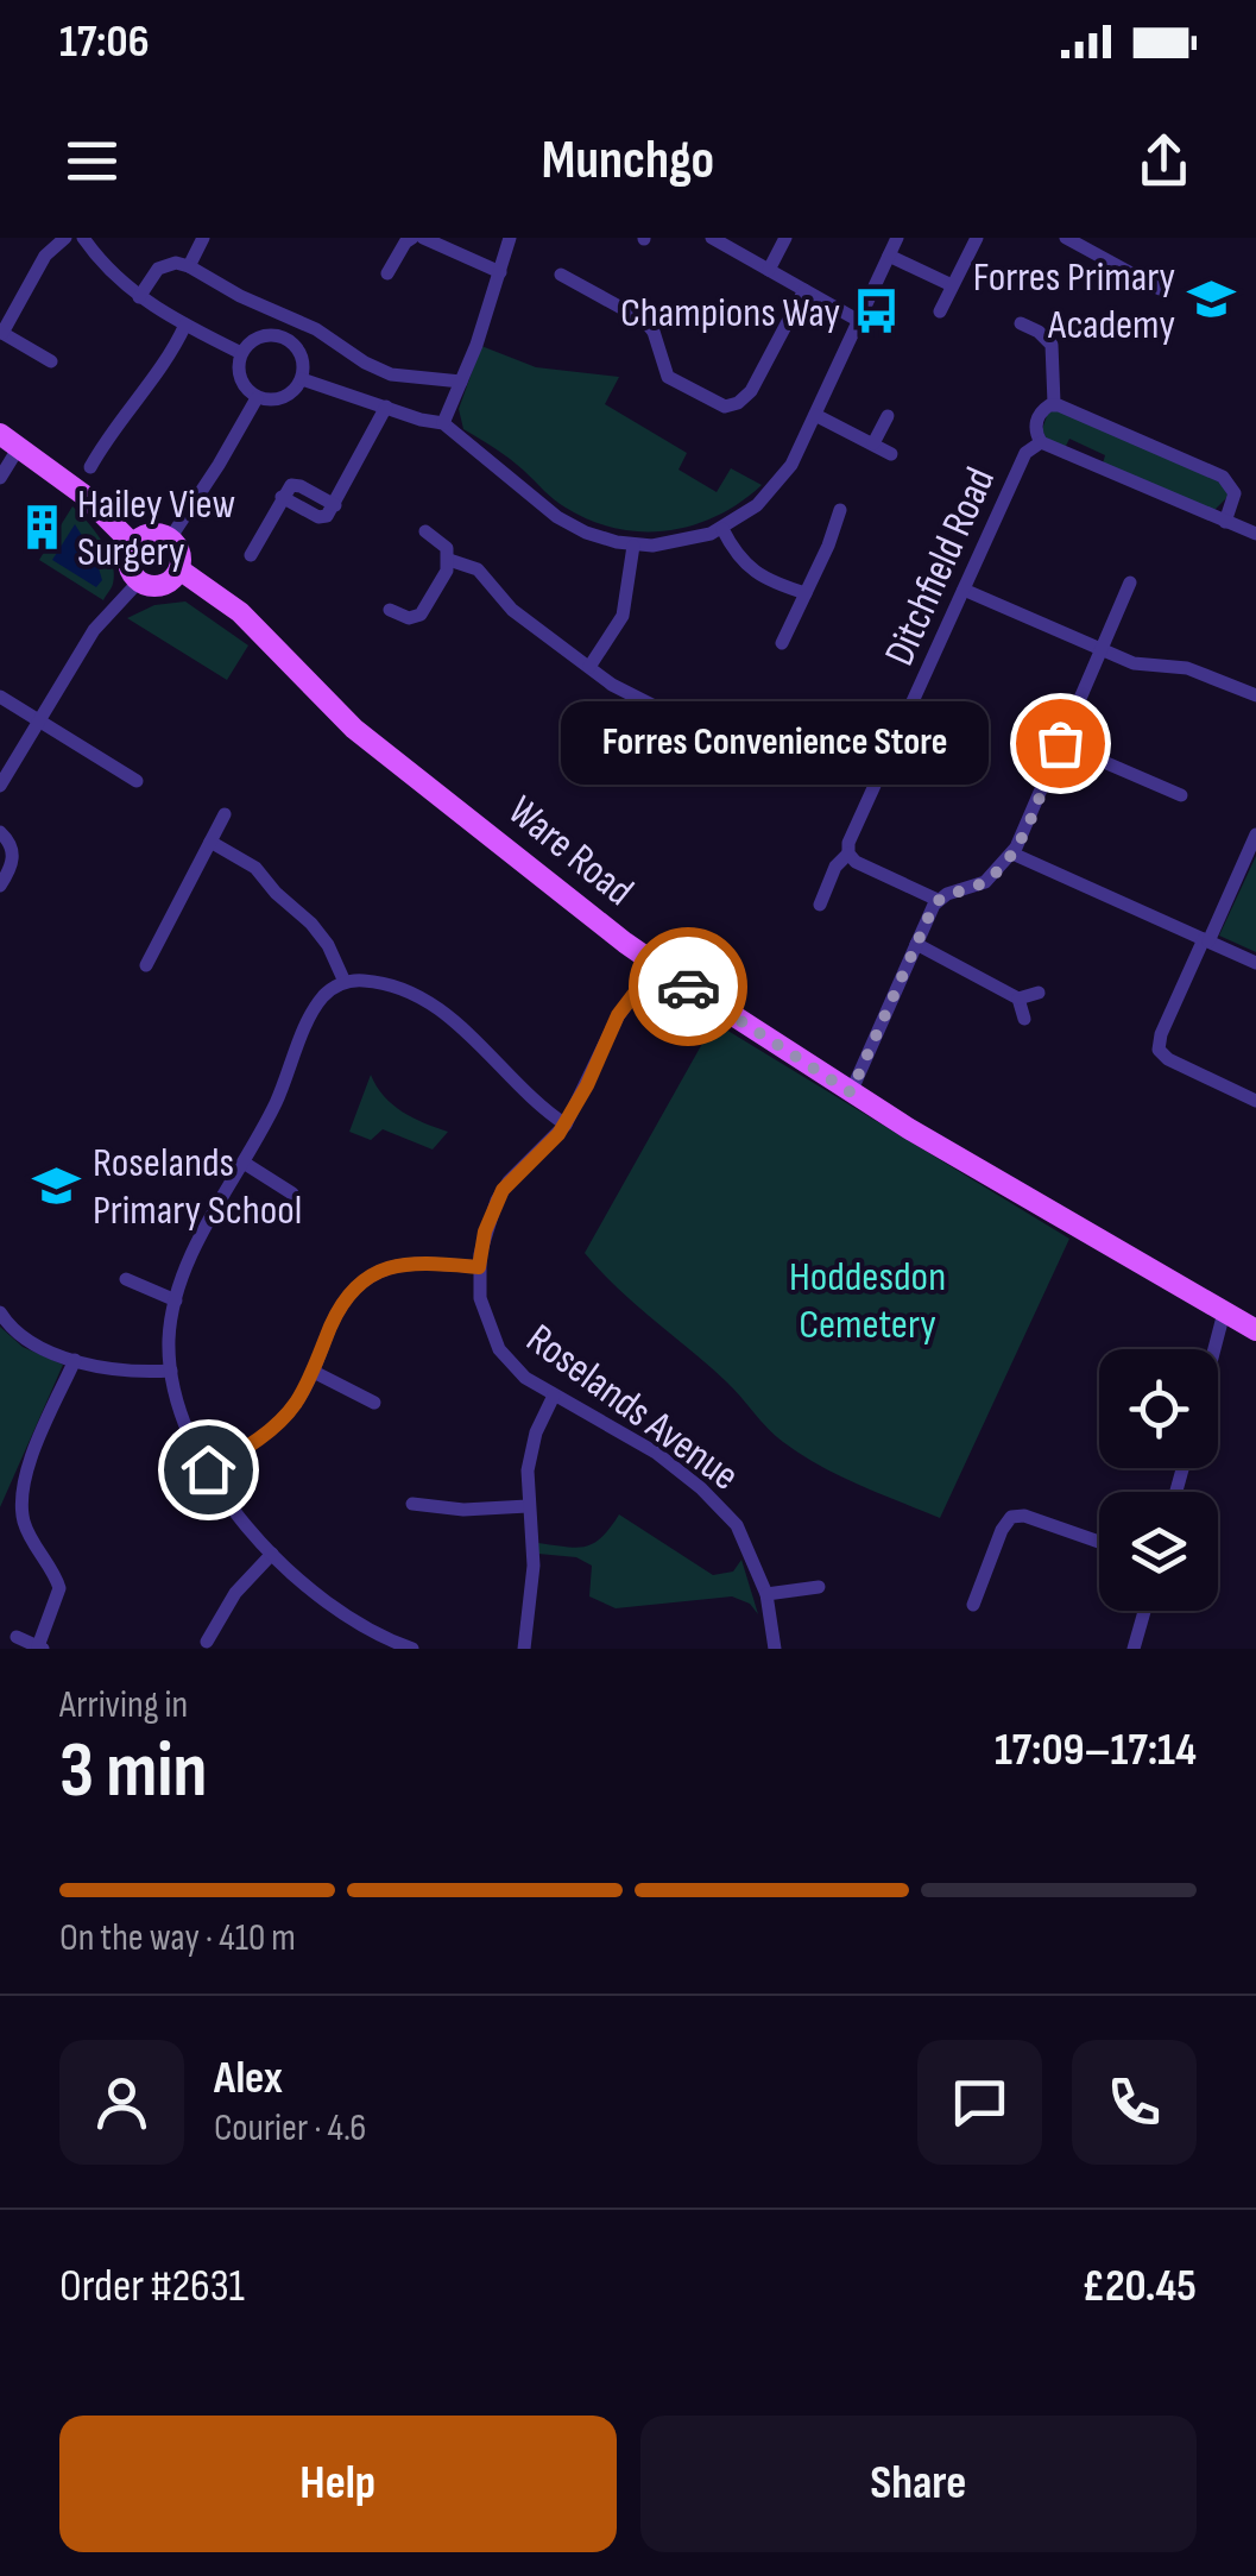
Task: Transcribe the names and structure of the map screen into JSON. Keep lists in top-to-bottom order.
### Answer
{
  "streets": {
    "main road": ["Ware Road"],
    "street": ["Ditchfield Road", "Roselands Avenue"]
  },
  "crossings": [
    ["Ware Road", "Roselands Avenue"]
  ],
  "parks": ["Hoddesdon Cemetery"],
  "places": {
    "school or university": ["Forres Primary Academy", "Roselands Primary School"],
    "bus stop": ["Champions Way"],
    "building": ["Hailey View Surgery"],
    "other": ["Forres Convenience Store"]
  },
  "page": {
    "status": "17:06",
    "header": "Munchgo",
    "bubble": "Forres Convenience Store",
    "heading": ["3 min", "Arriving in", "17:09–17:14"],
    "panel": [
      "Alex",
      "Courier · 4.6",
      "Order #2631",
      "£20.45"
    ],
    "bar": "On the way · 410 m",
    "buttons": ["Help", "Share"]
  }
}
